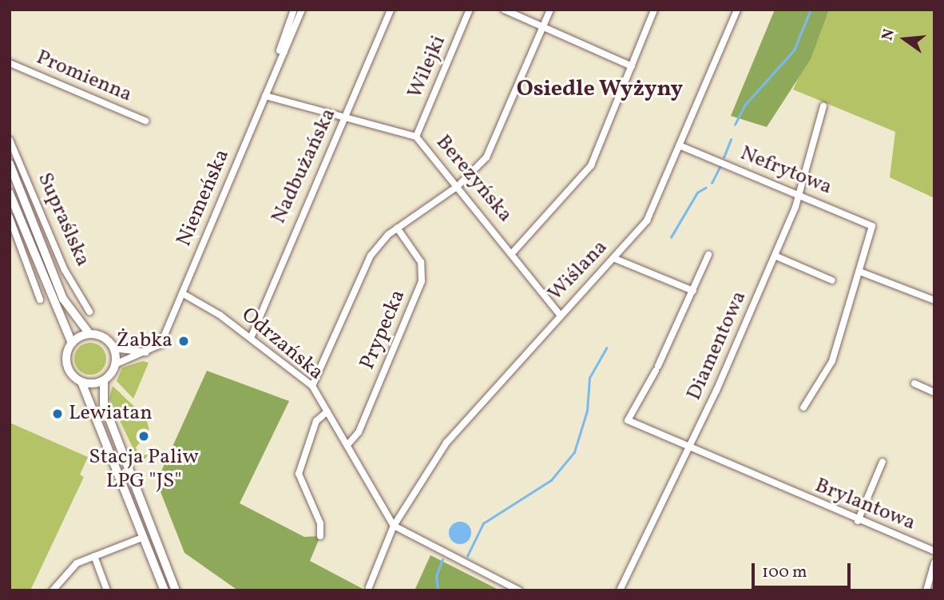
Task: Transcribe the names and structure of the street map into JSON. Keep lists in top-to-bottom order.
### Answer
{
  "streets": {
    "street": [
      "Wilejki",
      "Promienna",
      "Nadbużańska",
      "Nefrytowa",
      "Berezyńska",
      "Niemeńska",
      "Supraślska",
      "Wiślana",
      "Prypecka",
      "Odrzańska",
      "Diamentowa",
      "Brylantowa"
    ]
  },
  "crossings": [
    ["Wilejki", "Berezyńska"],
    ["Nadbużańska", "Berezyńska"],
    ["Nadbużańska", "Odrzańska"],
    ["Nefrytowa", "Wiślana"],
    ["Nefrytowa", "Diamentowa"],
    ["Berezyńska", "Niemeńska"],
    ["Berezyńska", "Wiślana"],
    ["Niemeńska", "Odrzańska"],
    ["Wiślana", "Odrzańska"],
    ["Prypecka", "Odrzańska"],
    ["Diamentowa", "Brylantowa"]
  ],
  "districts": ["Osiedle Wyżyny"],
  "places": ["Żabka", "Lewiatan", "Stacja Paliw LPG \"JS\""],
  "scale_bar": "100 m",
  "north": "left"
}
